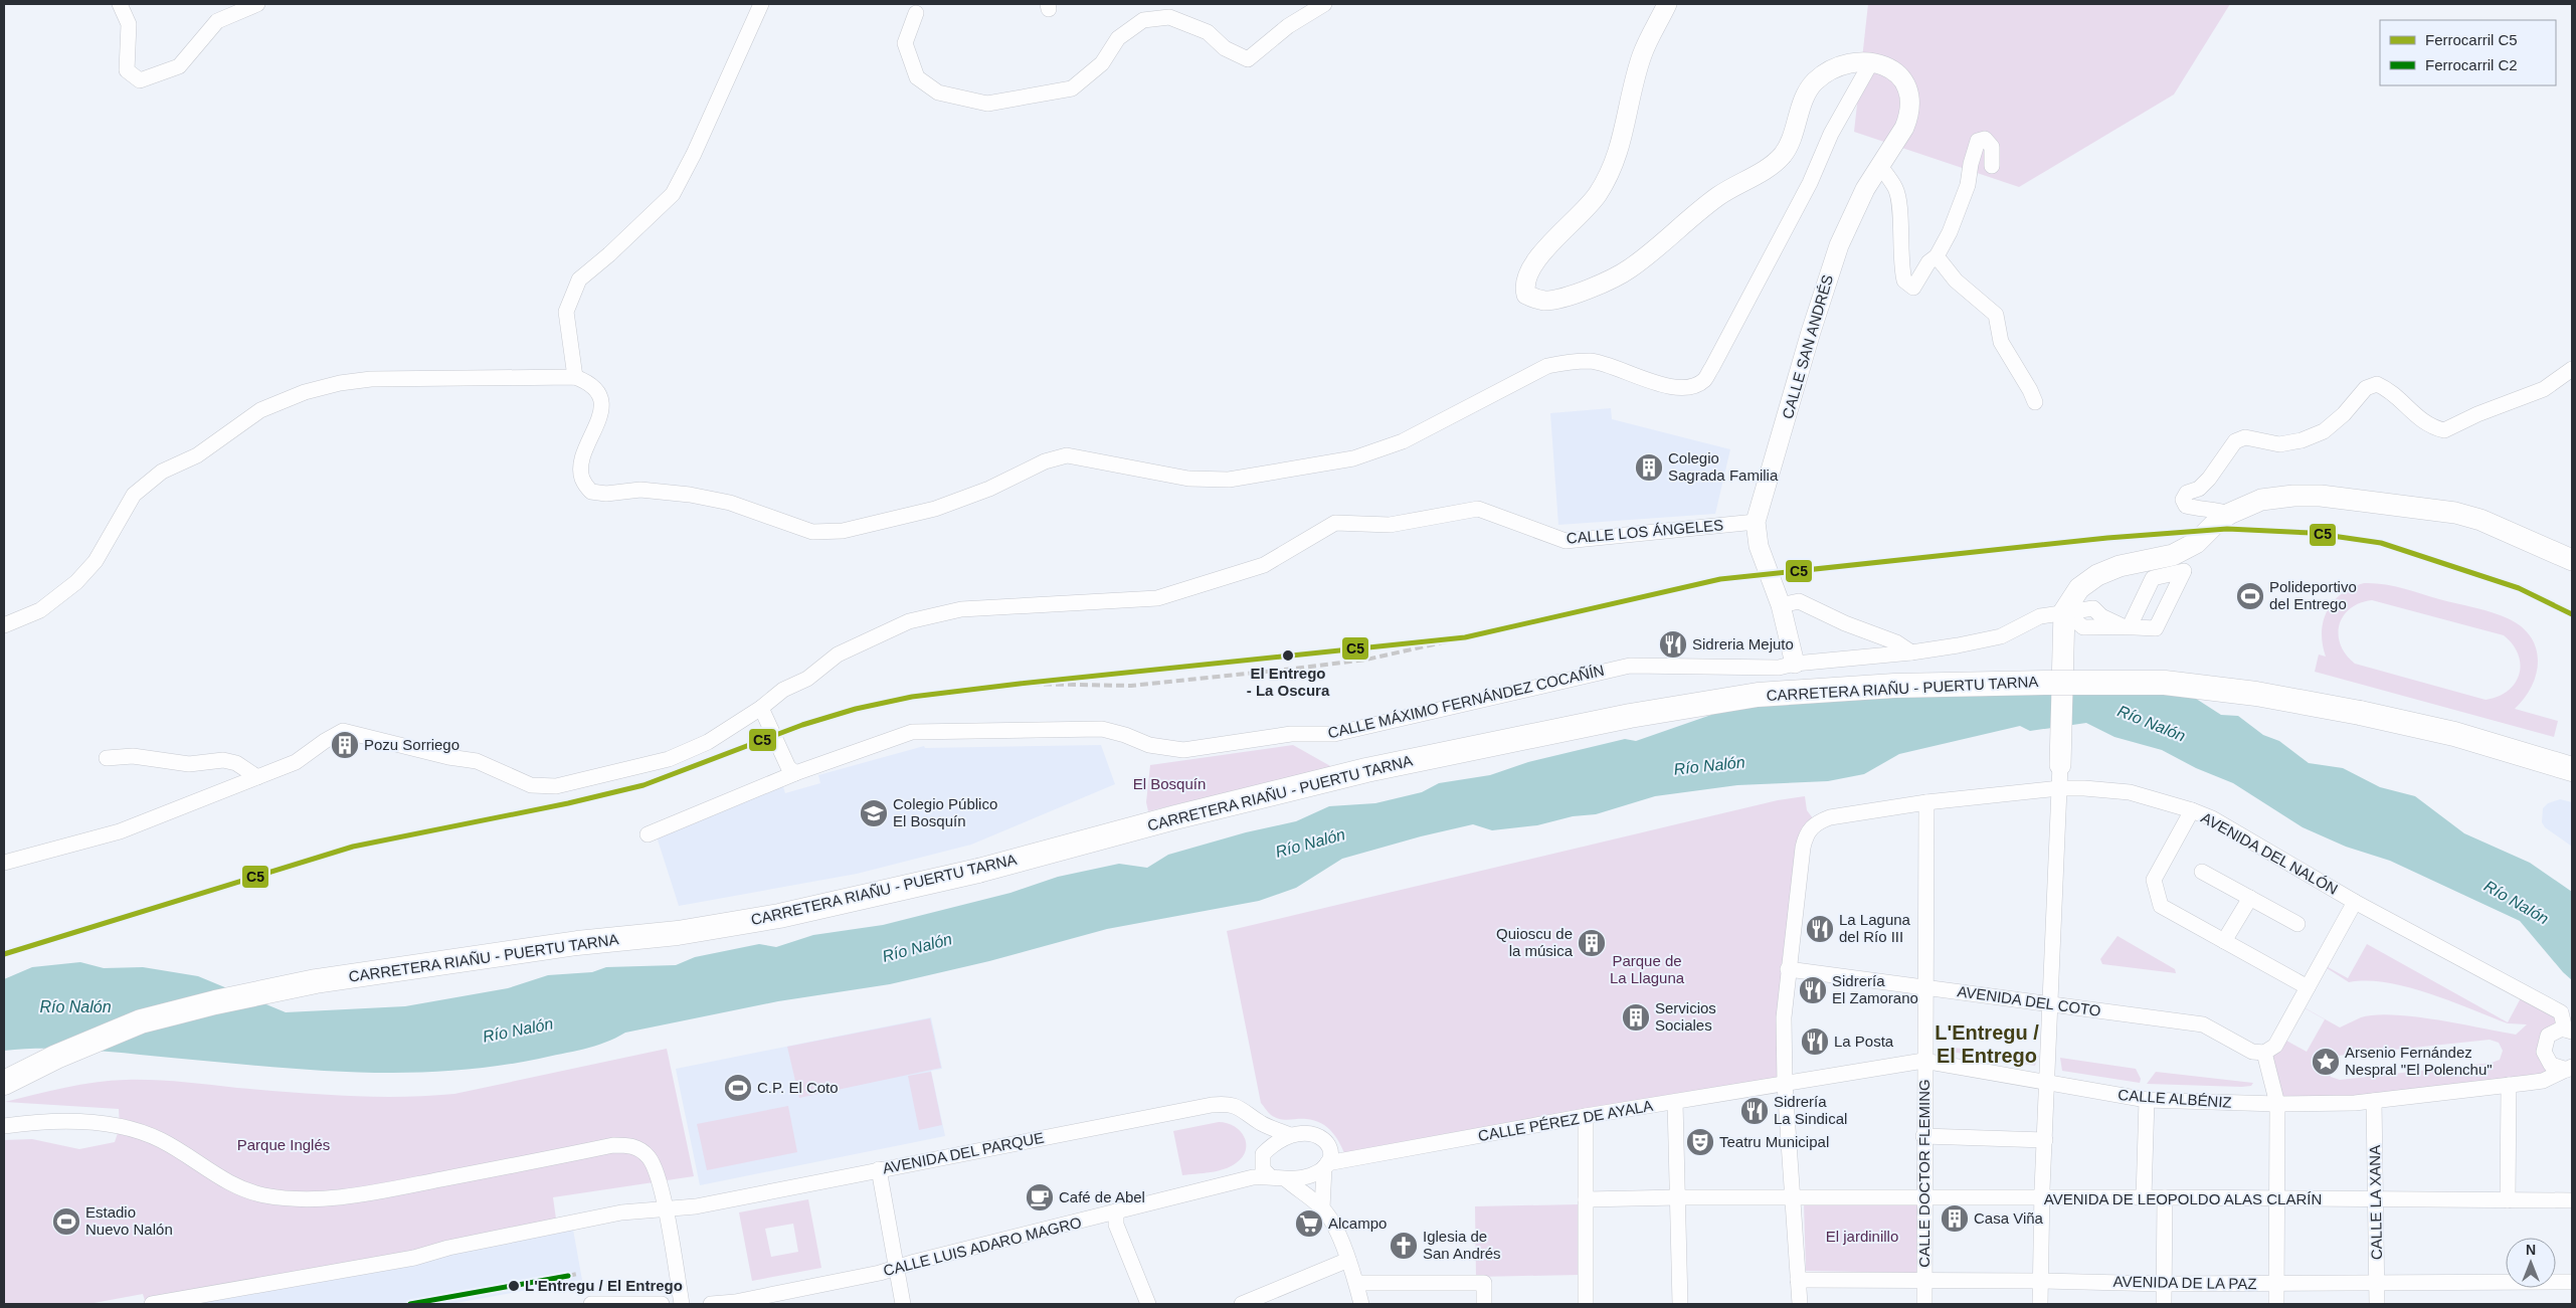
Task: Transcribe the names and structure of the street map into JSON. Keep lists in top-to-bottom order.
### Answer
{
  "streets": {
    "main road": ["CARRETERA RIAÑU - PUERTU TARNA"],
    "street": [
      "CALLE SAN ANDRÉS",
      "CALLE LOS ÁNGELES",
      "CALLE MÁXIMO FERNÁNDEZ COCAÑÍN",
      "AVENIDA DEL NALÓN",
      "AVENIDA DEL COTO",
      "CALLE ALBÉNIZ",
      "CALLE PÉREZ DE AYALA",
      "AVENIDA DEL PARQUE",
      "CALLE DOCTOR FLEMING",
      "AVENIDA DE LEOPOLDO ALAS CLARÍN",
      "CALLE LA XANA",
      "CALLE LUIS ADARO MAGRO",
      "AVENIDA DE LA PAZ"
    ]
  },
  "crossings": [
    ["CALLE SAN ANDRÉS", "CALLE LOS ÁNGELES"],
    ["CALLE SAN ANDRÉS", "CALLE MÁXIMO FERNÁNDEZ COCAÑÍN"],
    ["AVENIDA DEL NALÓN", "AVENIDA DEL COTO"],
    ["AVENIDA DEL NALÓN", "CALLE DOCTOR FLEMING"],
    ["AVENIDA DEL COTO", "CALLE DOCTOR FLEMING"],
    ["CALLE ALBÉNIZ", "CALLE PÉREZ DE AYALA"],
    ["CALLE ALBÉNIZ", "CALLE DOCTOR FLEMING"],
    ["CALLE ALBÉNIZ", "CALLE LA XANA"],
    ["CALLE PÉREZ DE AYALA", "AVENIDA DEL PARQUE"],
    ["CALLE PÉREZ DE AYALA", "CALLE LUIS ADARO MAGRO"],
    ["AVENIDA DEL PARQUE", "CALLE LUIS ADARO MAGRO"],
    ["CALLE DOCTOR FLEMING", "AVENIDA DE LEOPOLDO ALAS CLARÍN"],
    ["CALLE DOCTOR FLEMING", "AVENIDA DE LA PAZ"],
    ["AVENIDA DE LEOPOLDO ALAS CLARÍN", "CALLE LA XANA"],
    ["CALLE LA XANA", "AVENIDA DE LA PAZ"]
  ],
  "districts": ["L'Entregu / El Entrego"],
  "water": ["Río Nalón"],
  "parks": [
    "El Bosquín",
    "Parque de La Llaguna",
    "Parque Inglés",
    "El jardinillo"
  ],
  "places": {
    "building": [
      "Colegio Sagrada Familia",
      "Pozu Sorriego",
      "Quioscu de la música",
      "Servicios Sociales",
      "Casa Viña"
    ],
    "sports": ["Polideportivo del Entrego", "C.P. El Coto", "Estadio Nuevo Nalón"],
    "restaurant": [
      "Sidreria Mejuto",
      "La Laguna del Río III",
      "Sidrería El Zamorano",
      "La Posta",
      "Sidrería La Sindical"
    ],
    "other": ["El Entrego - La Oscura", "L'Entregu / El Entrego"],
    "school or university": ["Colegio Público El Bosquín"],
    "place": ["Arsenio Fernández Nespral \"El Polenchu\""],
    "theatre": ["Teatru Municipal"],
    "cafe": ["Café de Abel"],
    "supermarket": ["Alcampo"],
    "church": ["Iglesia de San Andrés"]
  },
  "lines": ["rail line C5", "rail line C2"],
  "legend": ["Ferrocarril C5", "Ferrocarril C2"],
  "north": "top"
}
